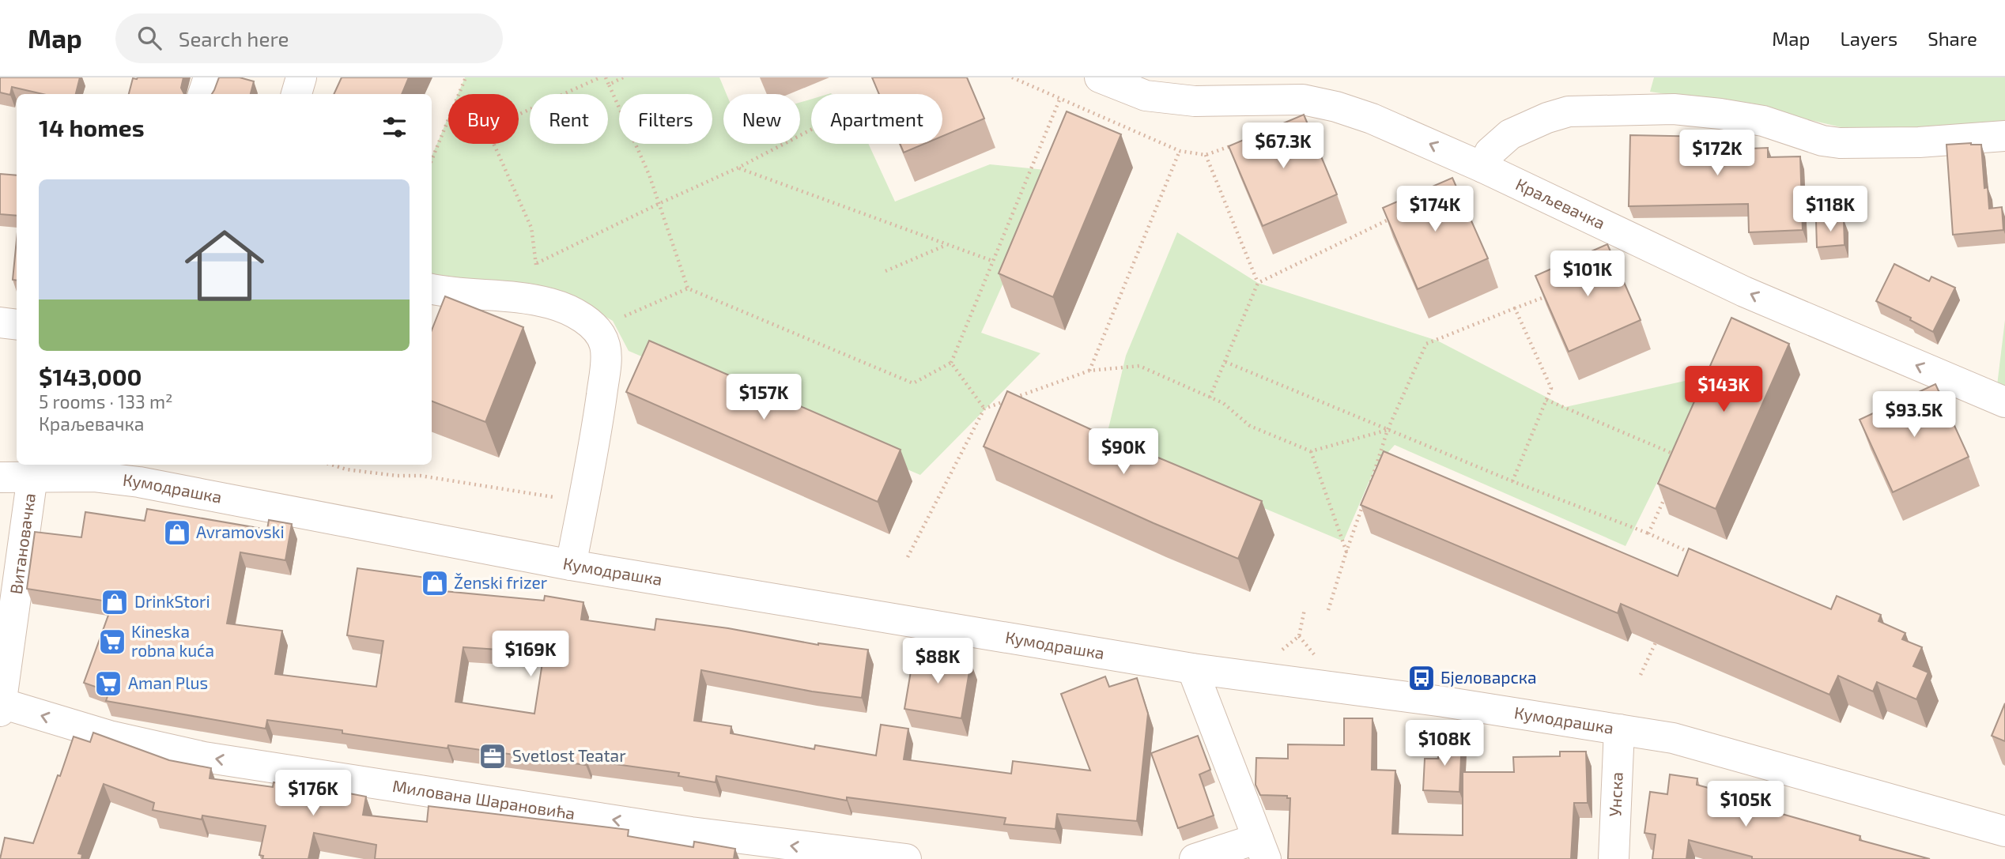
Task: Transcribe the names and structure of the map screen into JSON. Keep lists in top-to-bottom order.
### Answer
{
  "streets": {
    "street": [
      "Краљевачка",
      "Кумодрашка",
      "Витановачка",
      "Унска",
      "Милована Шарановића"
    ]
  },
  "crossings": [
    ["Кумодрашка", "Витановачка"],
    ["Кумодрашка", "Унска"],
    ["Витановачка", "Милована Шарановића"]
  ],
  "one_way": ["Краљевачка", "Милована Шарановића"],
  "places": {
    "shop": ["Avramovski", "Ženski frizer", "DrinkStori"],
    "supermarket": ["Kineska robna kuća", "Aman Plus"],
    "bus stop": ["Бјеловарска"],
    "office": ["Svetlost Teatar"]
  },
  "page": {
    "header": "Map",
    "search": "Search here",
    "nav": ["Map", "Layers", "Share"],
    "chip": [
      "Buy",
      "Rent",
      "Filters",
      "New",
      "Apartment"
    ],
    "heading": "14 homes",
    "price": [
      "$67.3K",
      "$172K",
      "$174K",
      "$118K",
      "$101K",
      "$143K",
      "$157K",
      "$93.5K",
      "$90K",
      "$169K",
      "$88K",
      "$108K",
      "$176K",
      "$105K"
    ],
    "list": [
      {
        "name": "$143,000",
        "note": "5 rooms · 133 m² · Краљевачка"
      }
    ]
  }
}
